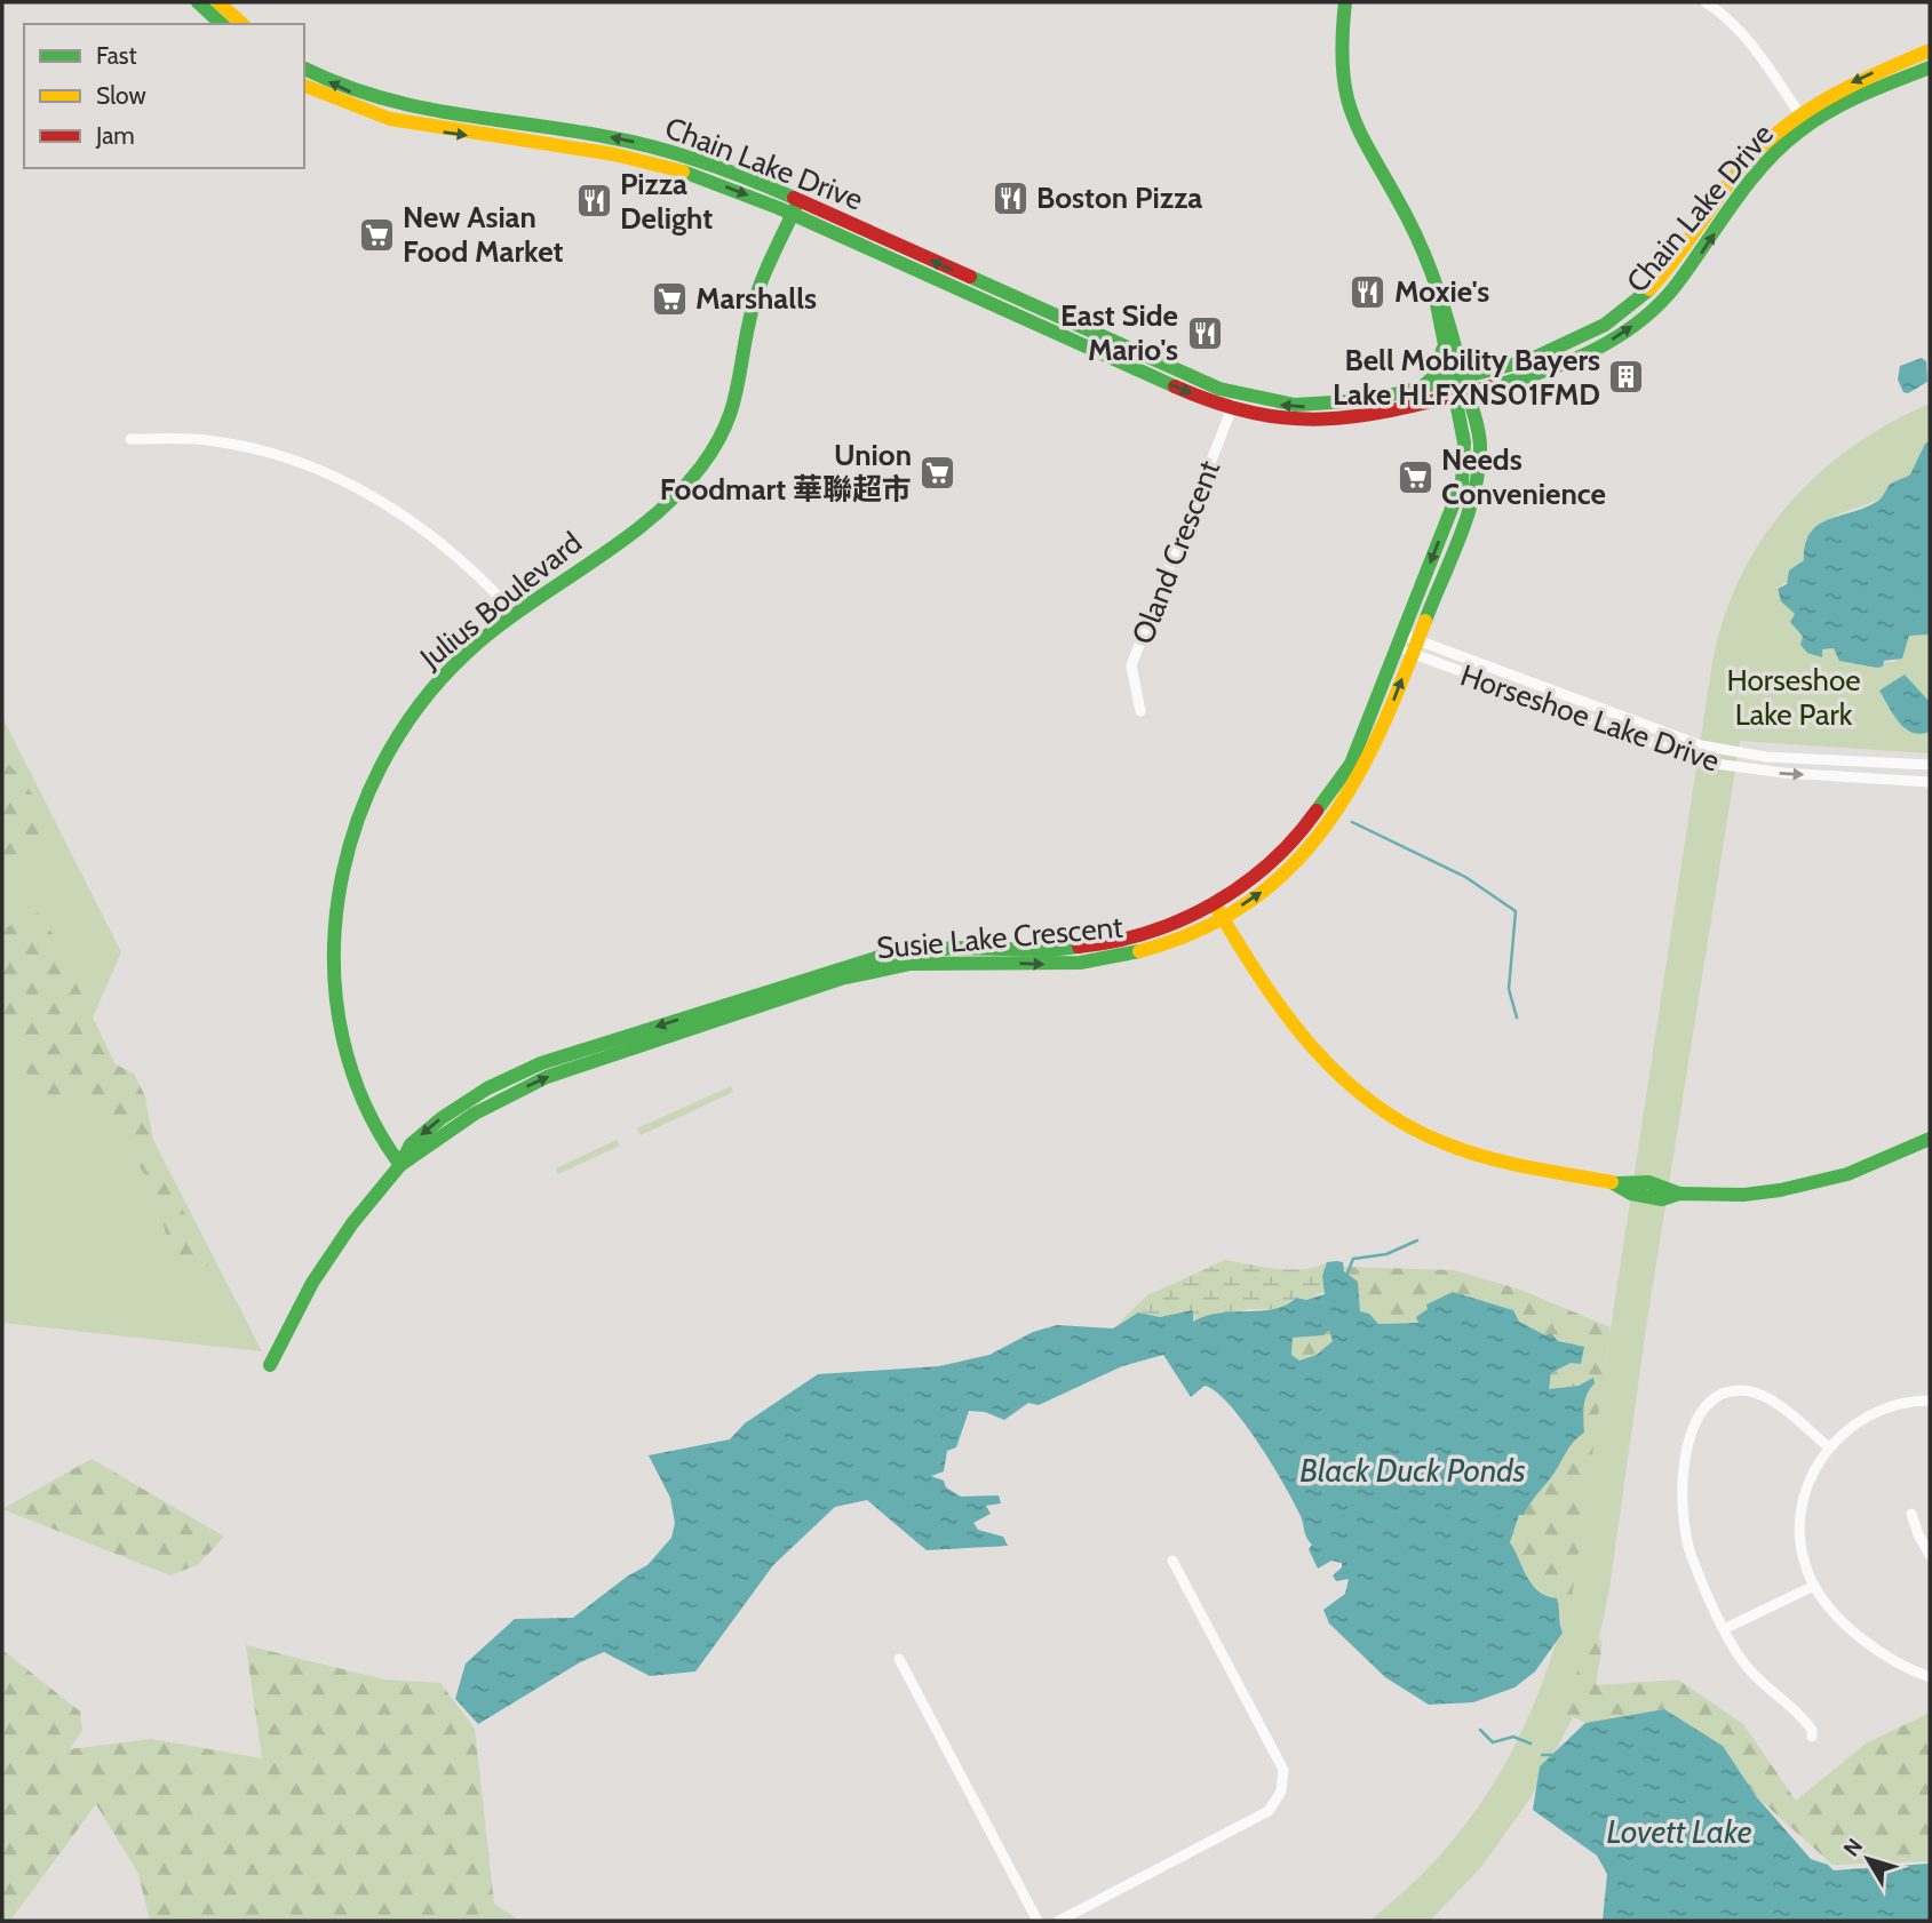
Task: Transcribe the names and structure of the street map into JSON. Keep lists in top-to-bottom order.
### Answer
{
  "streets": {
    "street": [
      "Chain Lake Drive",
      "Oland Crescent",
      "Julius Boulevard",
      "Horseshoe Lake Drive",
      "Susie Lake Crescent"
    ]
  },
  "crossings": [
    ["Chain Lake Drive", "Oland Crescent"],
    ["Chain Lake Drive", "Julius Boulevard"],
    ["Chain Lake Drive", "Susie Lake Crescent"],
    ["Julius Boulevard", "Susie Lake Crescent"],
    ["Horseshoe Lake Drive", "Susie Lake Crescent"]
  ],
  "water": ["Black Duck Ponds", "Lovett Lake"],
  "parks": ["Horseshoe Lake Park"],
  "places": {
    "restaurant": [
      "Boston Pizza",
      "Pizza Delight",
      "Moxie's",
      "East Side Mario's"
    ],
    "supermarket": [
      "New Asian Food Market",
      "Marshalls",
      "Union Foodmart 華聯超市",
      "Needs Convenience"
    ],
    "building": ["Bell Mobility Bayers Lake HLFXNS01FMD"]
  },
  "legend": ["Fast", "Slow", "Jam"],
  "north": "top left"
}
